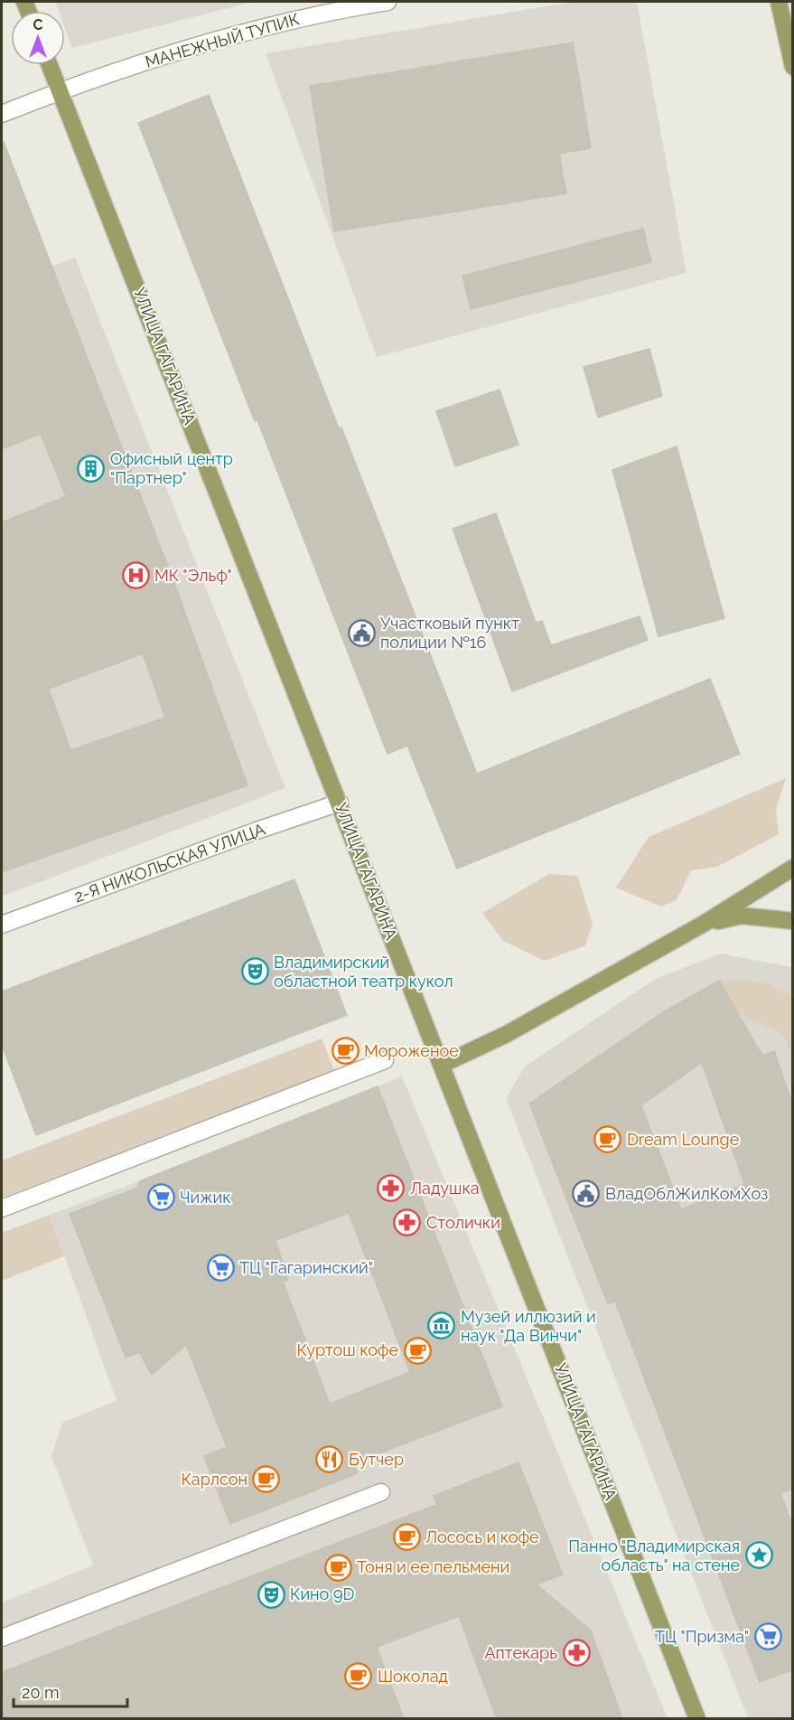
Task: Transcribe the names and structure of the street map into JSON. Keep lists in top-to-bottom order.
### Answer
{
  "streets": {
    "main road": ["УЛИЦА ГАГАРИНА"],
    "street": ["МАНЕЖНЫЙ ТУПИК", "2-Я НИКОЛЬСКАЯ УЛИЦА"]
  },
  "crossings": [
    ["МАНЕЖНЫЙ ТУПИК", "УЛИЦА ГАГАРИНА"],
    ["УЛИЦА ГАГАРИНА", "2-Я НИКОЛЬСКАЯ УЛИЦА"]
  ],
  "places": {
    "building": ["Офисный центр \"Партнер\""],
    "hospital": ["МК \"Эльф\""],
    "public building": ["Участковый пункт полиции №16", "ВладОблЖилКомХоз"],
    "theatre": ["Владимирский областной театр кукол", "Кино 9D"],
    "cafe": [
      "Мороженое",
      "Dream Lounge",
      "Куртош кофе",
      "Карлсон",
      "Лосось и кофе",
      "Тоня и ее пельмени",
      "Шоколад"
    ],
    "pharmacy": ["Ладушка", "Столички", "Аптекарь"],
    "supermarket": ["Чижик", "ТЦ \"Гагаринский\"", "ТЦ \"Призма\""],
    "museum": ["Музей иллюзий и наук \"Да Винчи\""],
    "restaurant": ["Бутчер"],
    "place": ["Панно \"Владимирская область\" на стене"]
  },
  "scale_bar": "20 m",
  "north": "top"
}
